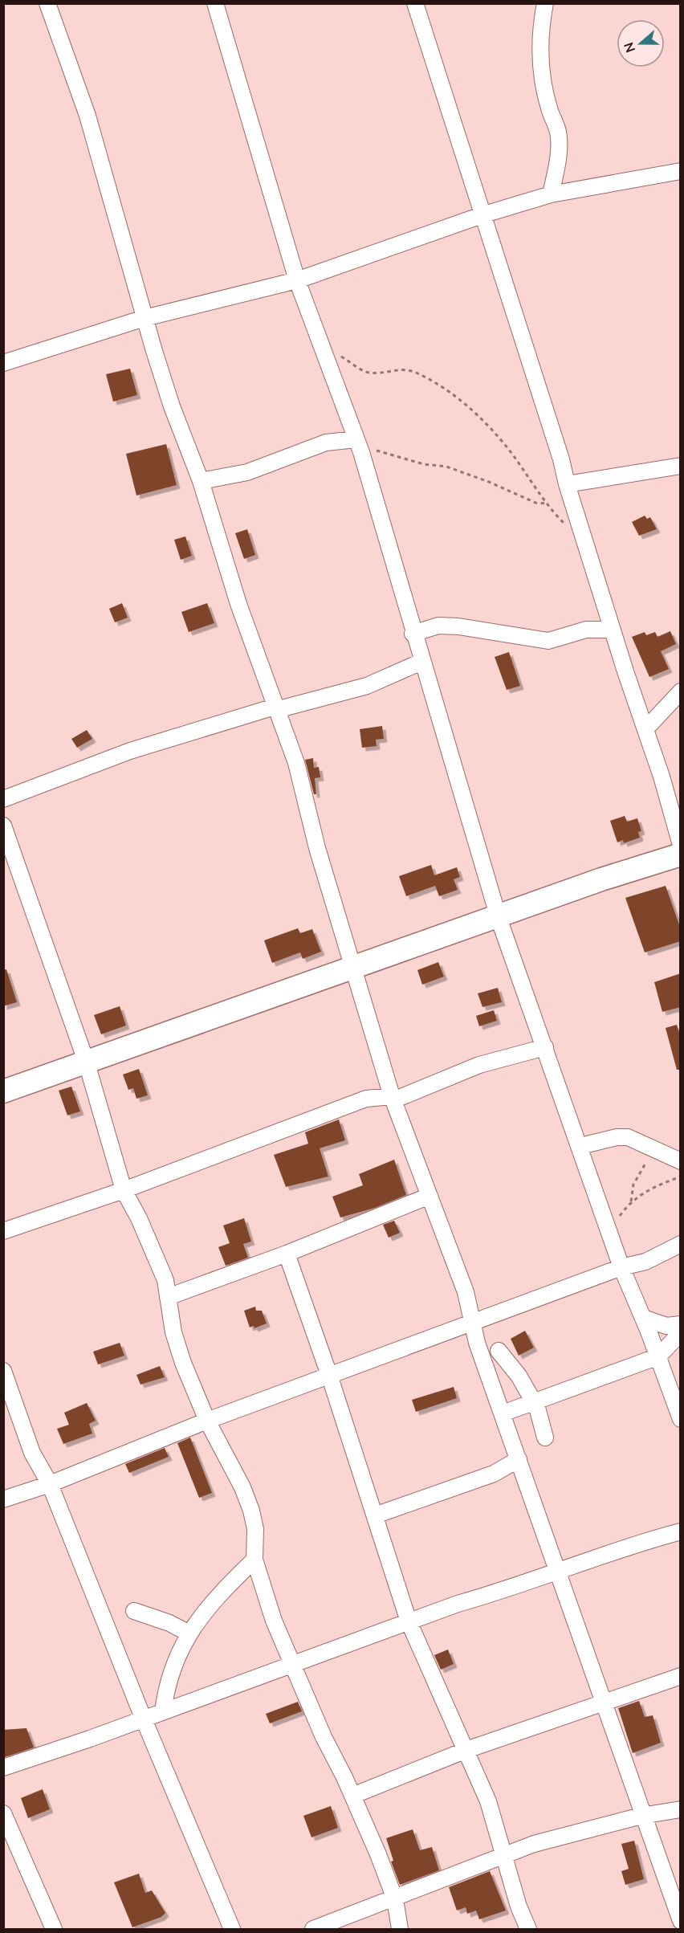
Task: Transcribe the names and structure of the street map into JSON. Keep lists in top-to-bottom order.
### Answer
{
  "north": "left"
}
